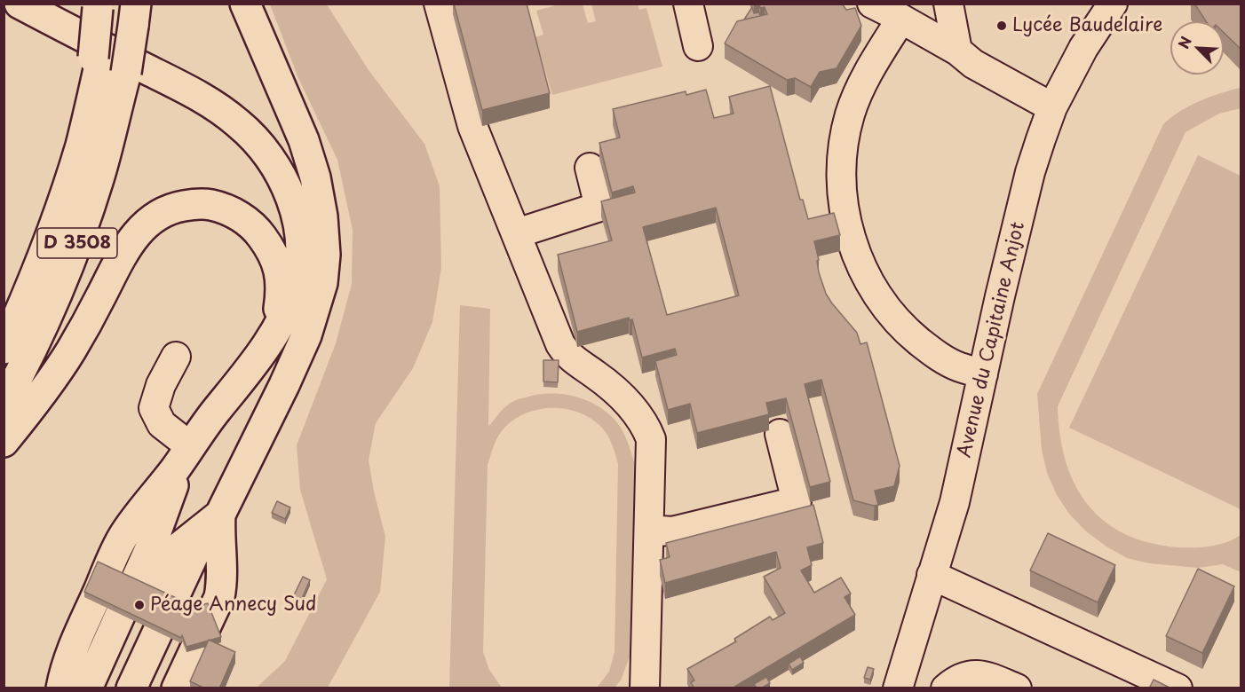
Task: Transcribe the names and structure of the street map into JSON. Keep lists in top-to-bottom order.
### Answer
{
  "streets": {
    "highway": ["D 3508"],
    "street": ["Avenue du Capitaine Anjot"]
  },
  "places": ["Lycée Baudelaire", "Péage Annecy Sud"],
  "north": "top left"
}
